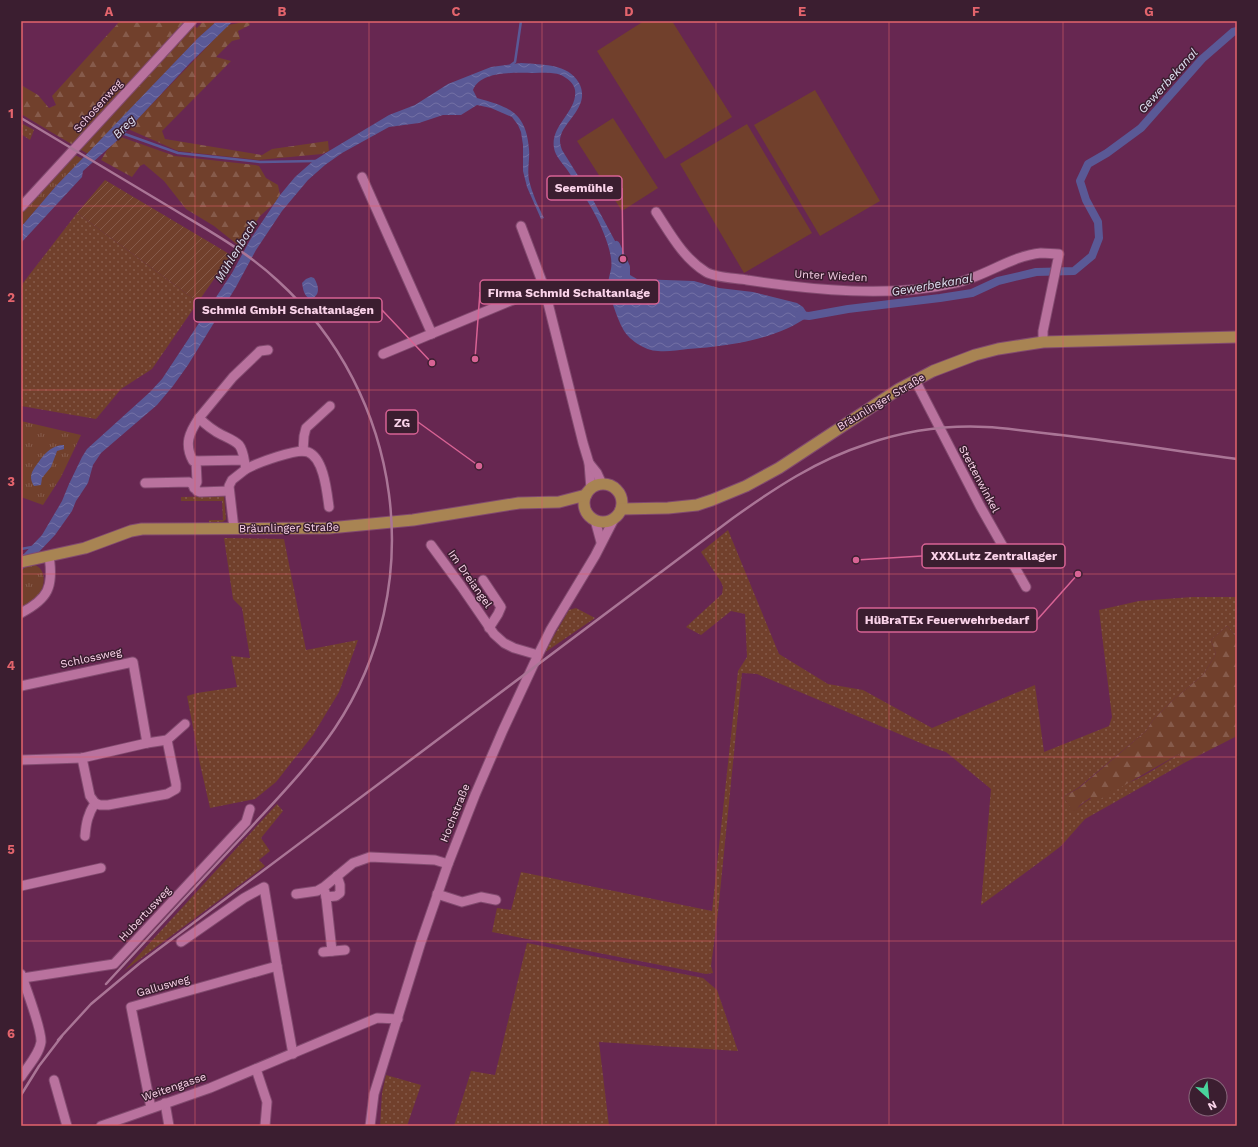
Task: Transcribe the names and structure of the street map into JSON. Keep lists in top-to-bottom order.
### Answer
{
  "streets": {
    "main road": ["Bräunlinger Straße"],
    "street": [
      "Schosenweg",
      "Unter Wieden",
      "Stettenwinkel",
      "Im Dreiangel",
      "Schlossweg",
      "Hochstraße",
      "Hubertusweg",
      "Gallusweg",
      "Weitengasse"
    ]
  },
  "crossings": [
    ["Unter Wieden", "Bräunlinger Straße"],
    ["Bräunlinger Straße", "Stettenwinkel"],
    ["Bräunlinger Straße", "Hochstraße"],
    ["Im Dreiangel", "Hochstraße"],
    ["Hochstraße", "Weitengasse"],
    ["Gallusweg", "Weitengasse"]
  ],
  "water": ["Gewerbekanal", "Breg", "Mühlenbach"],
  "places": [
    "Seemühle",
    "Firma Schmid Schaltanlage",
    "Schmid GmbH Schaltanlagen",
    "ZG",
    "XXXLutz Zentrallager",
    "HüBraTEx Feuerwehrbedarf"
  ],
  "north": "bottom right",
  "grid": {
    "columns": [
      "A",
      "B",
      "C",
      "D",
      "E",
      "F",
      "G"
    ],
    "rows": [
      "1",
      "2",
      "3",
      "4",
      "5",
      "6"
    ]
  }
}
